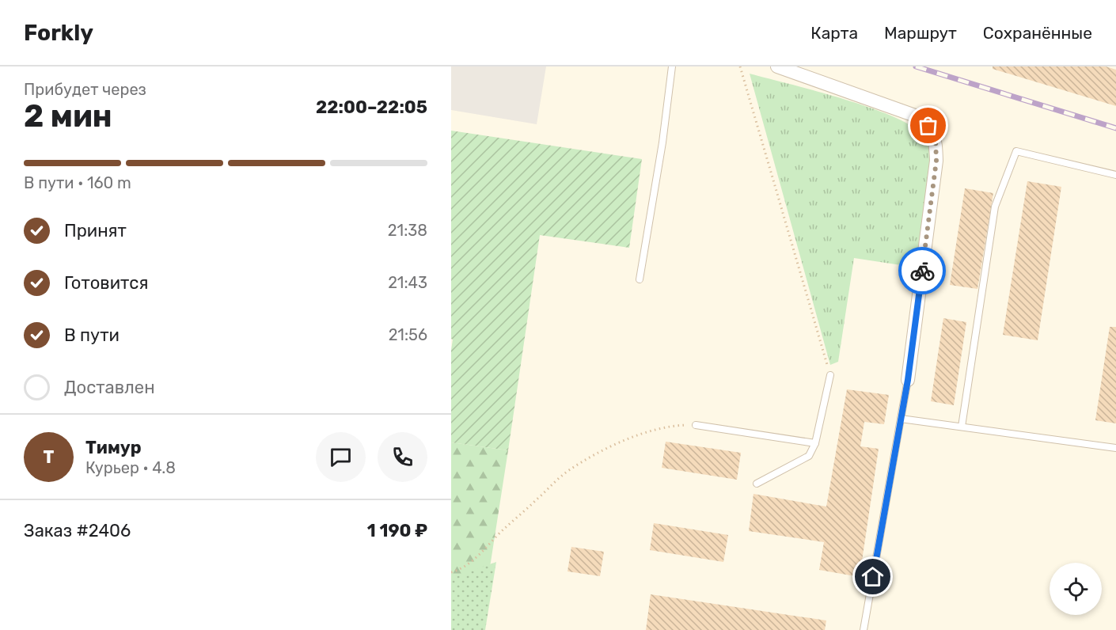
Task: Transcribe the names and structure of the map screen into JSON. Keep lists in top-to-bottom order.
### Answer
{
  "page": {
    "header": "Forkly",
    "nav": ["Карта", "Маршрут", "Сохранённые"],
    "heading": ["2 мин", "Прибудет через", "22:00–22:05"],
    "panel": [
      "Тимур",
      "Курьер · 4.8",
      "Заказ #2406",
      "1 190 ₽"
    ],
    "bar": "В пути · 160 m",
    "list": [
      ["Принят", "21:38"],
      ["Готовится", "21:43"],
      ["В пути", "21:56"],
      "Доставлен"
    ],
    "round": "Т"
  }
}
